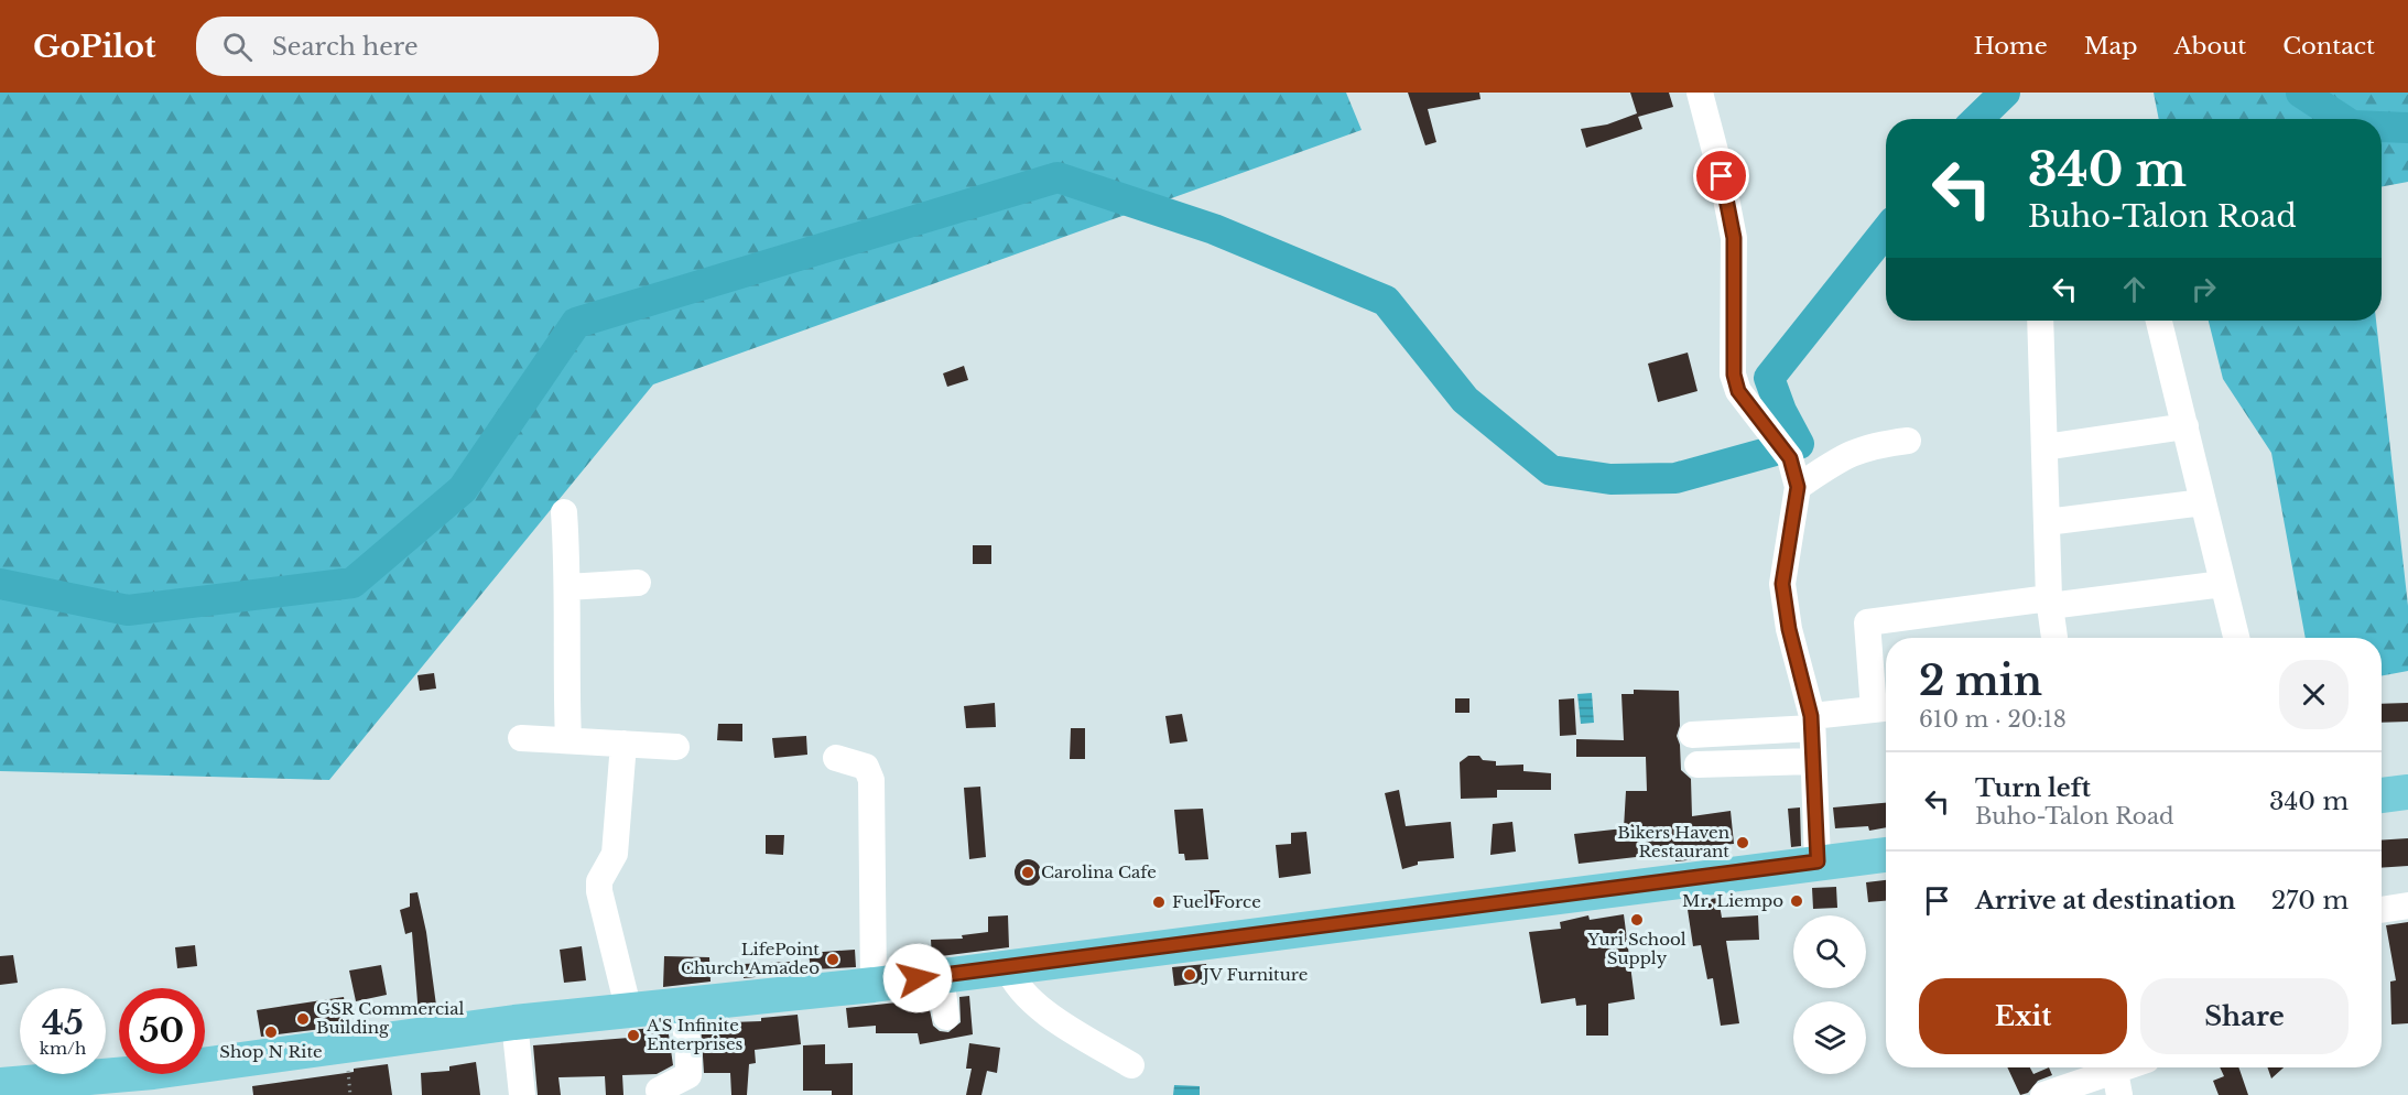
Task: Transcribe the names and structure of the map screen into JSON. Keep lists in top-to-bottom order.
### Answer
{
  "places": [
    "Bikers Haven Restaurant",
    "Carolina Cafe",
    "Mr. Liempo",
    "Fuel Force",
    "Yuri School Supply",
    "LifePoint Church Amadeo",
    "JV Furniture",
    "GSR Commercial Building",
    "Shop N Rite",
    "A'S Infinite Enterprises"
  ],
  "page": {
    "header": "GoPilot",
    "search": "Search here",
    "nav": [
      "Home",
      "Map",
      "About",
      "Contact"
    ],
    "turn": ["340 m", "Buho-Talon Road"],
    "heading": ["2 min", "610 m · 20:18"],
    "list": [
      {
        "name": "Turn left",
        "note": "Buho-Talon Road",
        "value": "340 m"
      },
      {
        "name": "Arrive at destination",
        "value": "270 m"
      }
    ],
    "buttons": ["Exit", "Share"],
    "speed": "45 km/h",
    "limit": "50"
  }
}
